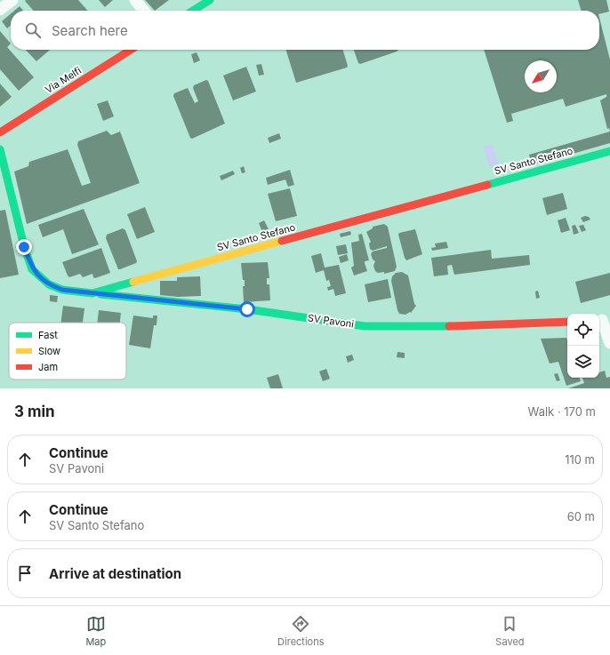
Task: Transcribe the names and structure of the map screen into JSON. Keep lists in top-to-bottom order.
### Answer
{
  "streets": {
    "street": ["Via Melfi", "SV Santo Stefano", "SV Pavoni"]
  },
  "crossings": [
    ["SV Santo Stefano", "SV Pavoni"]
  ],
  "legend": ["Fast", "Slow", "Jam"],
  "north": "bottom left",
  "page": {
    "search": "Search here",
    "heading": ["3 min", "Walk · 170 m"],
    "list": [
      ["Continue", "SV Pavoni", "110 m"],
      ["Continue", "SV Santo Stefano", "60 m"],
      "Arrive at destination"
    ],
    "nav": ["Map", "Directions", "Saved"]
  }
}
